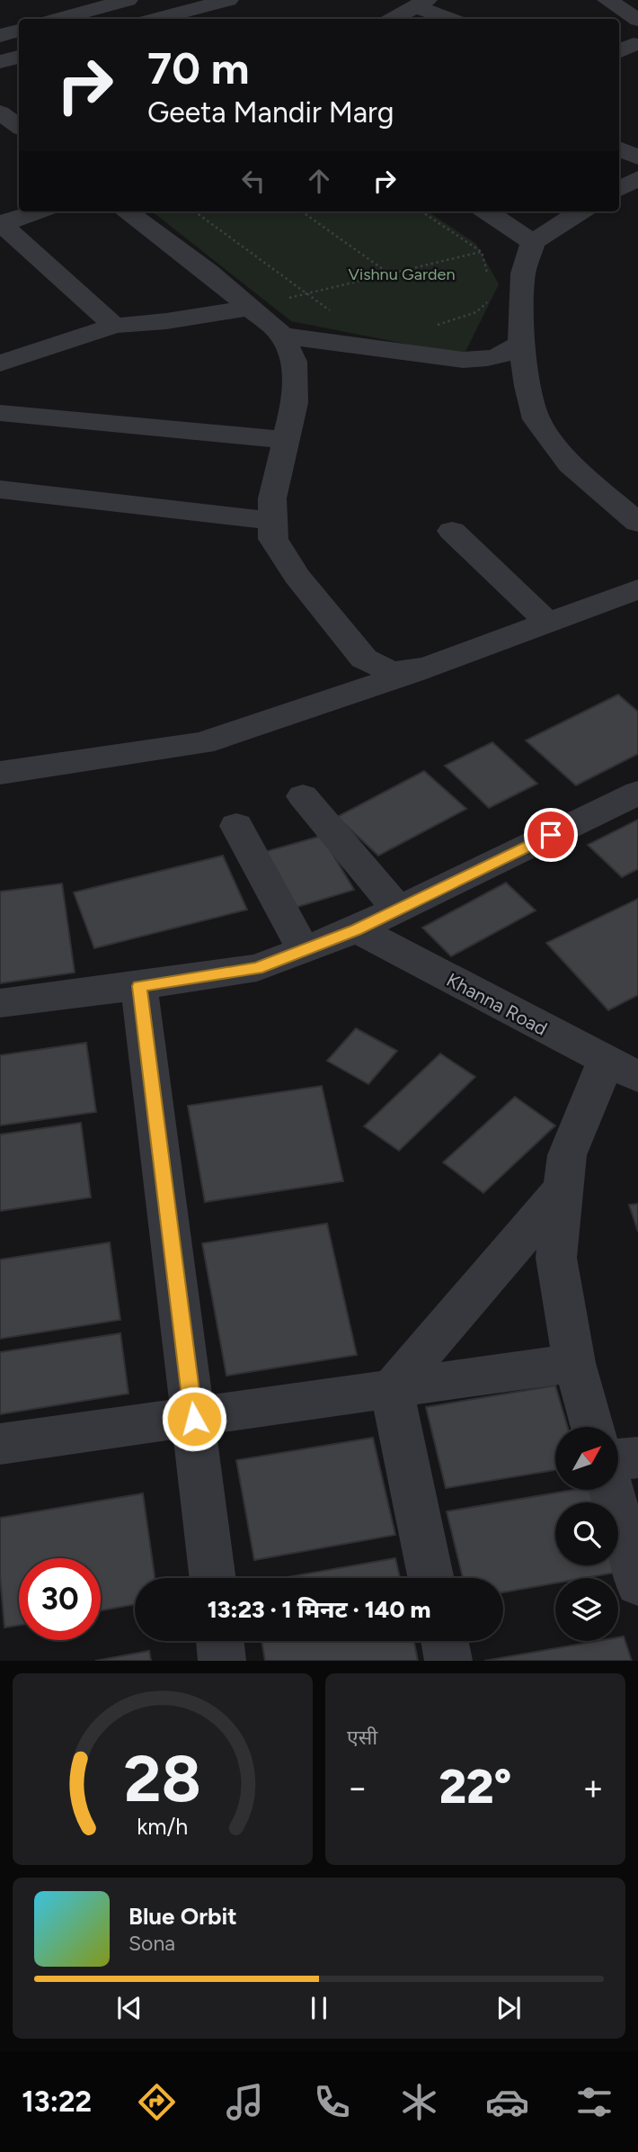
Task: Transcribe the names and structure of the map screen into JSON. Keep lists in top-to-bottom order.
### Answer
{
  "streets": {
    "street": ["Khanna Road"]
  },
  "parks": ["Vishnu Garden"],
  "north": "top right",
  "page": {
    "turn": ["70 m", "Geeta Mandir Marg"],
    "limit": "30",
    "trip": "13:23 · 1 मिनट · 140 m",
    "tile": "एसी",
    "heat": ["−", "22°", "+"],
    "song": ["Blue Orbit", "Sona"],
    "tabs": "13:22",
    "gauge": ["28", "km/h"]
  }
}
